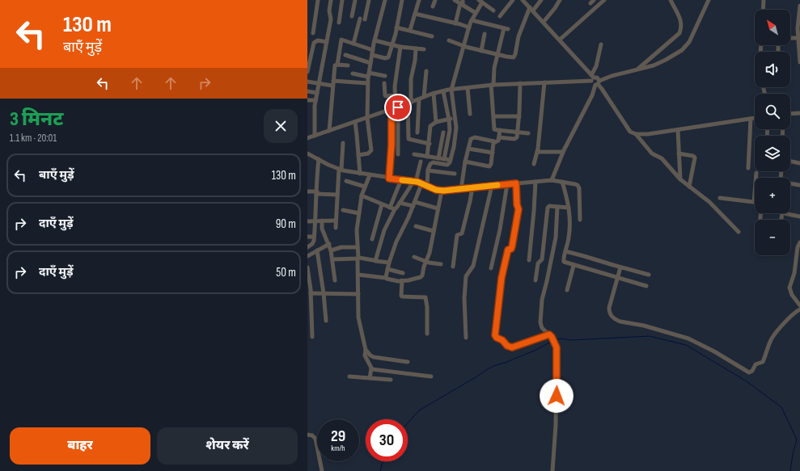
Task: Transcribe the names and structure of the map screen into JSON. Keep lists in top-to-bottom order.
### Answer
{
  "north": "top left",
  "page": {
    "turn": ["130 m", "बाएँ मुड़ें"],
    "map_buttons": ["+", "−"],
    "heading": ["3 मिनट", "1.1 km · 20:01"],
    "list": [
      {
        "name": "बाएँ मुड़ें",
        "value": "130 m"
      },
      {
        "name": "दाएँ मुड़ें",
        "value": "90 m"
      },
      {
        "name": "दाएँ मुड़ें",
        "value": "50 m"
      }
    ],
    "speed": "29 km/h",
    "limit": "30",
    "buttons": ["बाहर", "शेयर करें"]
  }
}
